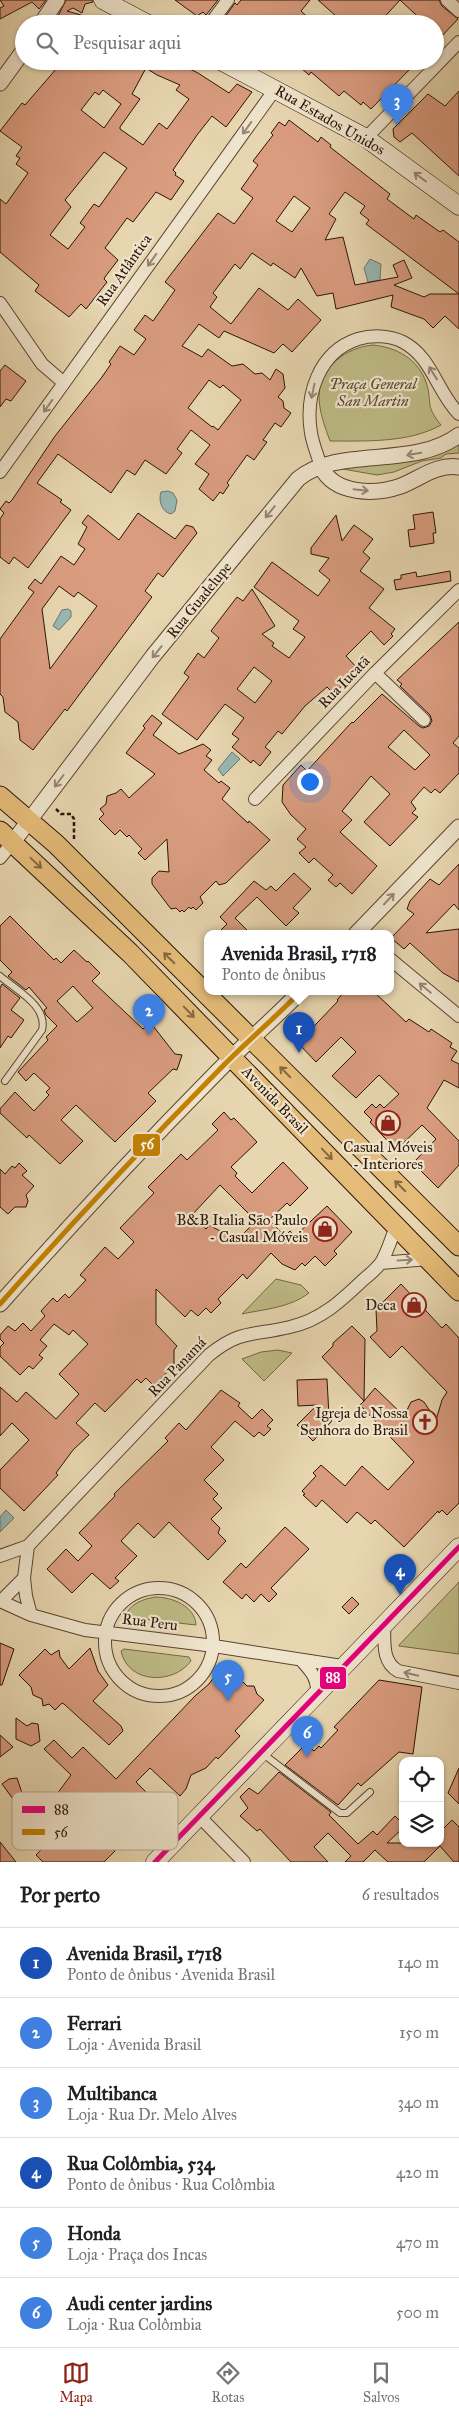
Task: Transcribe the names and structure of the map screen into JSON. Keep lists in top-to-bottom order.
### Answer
{
  "streets": {
    "main road": ["Rua Estados Unidos", "Avenida Brasil"],
    "street": [
      "Rua Atlântica",
      "Rua Guadelupe",
      "Rua Iucatã",
      "Rua Panamá",
      "Rua Peru"
    ]
  },
  "crossings": [
    ["Rua Estados Unidos", "Rua Atlântica"],
    ["Rua Guadelupe", "Avenida Brasil"],
    ["Avenida Brasil", "Rua Panamá"]
  ],
  "one_way": ["Rua Estados Unidos", "Rua Atlântica", "Rua Guadelupe"],
  "parks": ["Praça General San Martin"],
  "places": {
    "shop": ["Casual Móveis - Interiores", "B&B Italia São Paulo - Casual Móveis", "Deca"],
    "church": ["Igreja de Nossa Senhora do Brasil"]
  },
  "lines": ["transit line 56", "transit line 88"],
  "legend": ["88", "56"],
  "page": {
    "search": "Pesquisar aqui",
    "pins": [
      "3",
      "2",
      "1",
      "4",
      "5",
      "6"
    ],
    "popup": ["Avenida Brasil, 1718", "Ponto de ônibus"],
    "heading": ["Por perto", "6 resultados"],
    "list": [
      {
        "mark": "1",
        "name": "Avenida Brasil, 1718",
        "note": "Ponto de ônibus · Avenida Brasil",
        "value": "140 m"
      },
      {
        "mark": "2",
        "name": "Ferrari",
        "note": "Loja · Avenida Brasil",
        "value": "150 m"
      },
      {
        "mark": "3",
        "name": "Multibanca",
        "note": "Loja · Rua Dr. Melo Alves",
        "value": "340 m"
      },
      {
        "mark": "4",
        "name": "Rua Colômbia, 534",
        "note": "Ponto de ônibus · Rua Colômbia",
        "value": "420 m"
      },
      {
        "mark": "5",
        "name": "Honda",
        "note": "Loja · Praça dos Incas",
        "value": "470 m"
      },
      {
        "mark": "6",
        "name": "Audi center jardins",
        "note": "Loja · Rua Colômbia",
        "value": "500 m"
      }
    ],
    "nav": ["Mapa", "Rotas", "Salvos"]
  }
}
